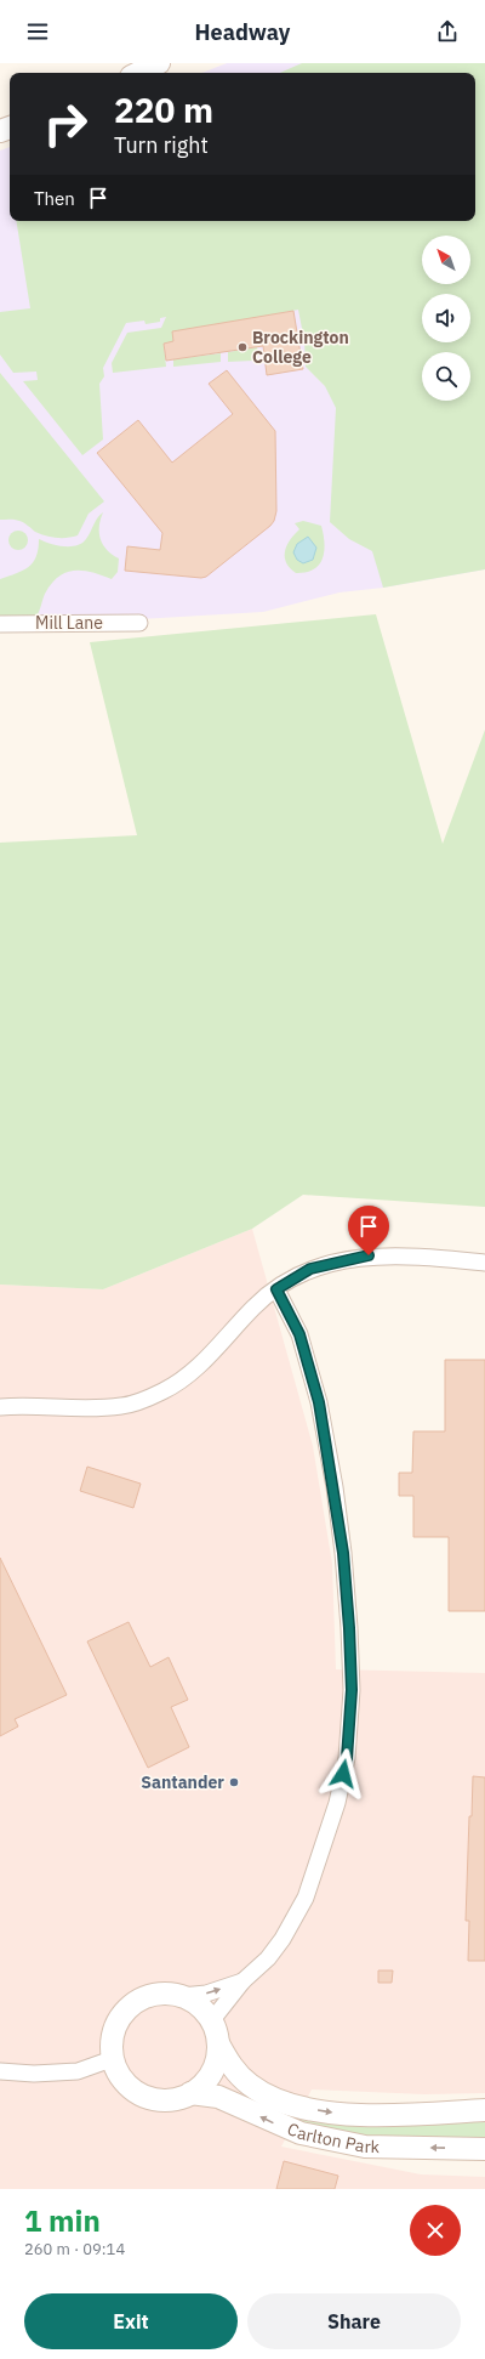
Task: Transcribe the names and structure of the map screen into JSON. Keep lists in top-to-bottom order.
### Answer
{
  "streets": {
    "street": ["Mill Lane", "Carlton Park"]
  },
  "places": ["Brockington College", "Santander"],
  "north": "top left",
  "page": {
    "header": "Headway",
    "turn": ["220 m", "Turn right"],
    "then": "Then",
    "heading": ["1 min", "260 m · 09:14"],
    "buttons": ["Exit", "Share"]
  }
}
